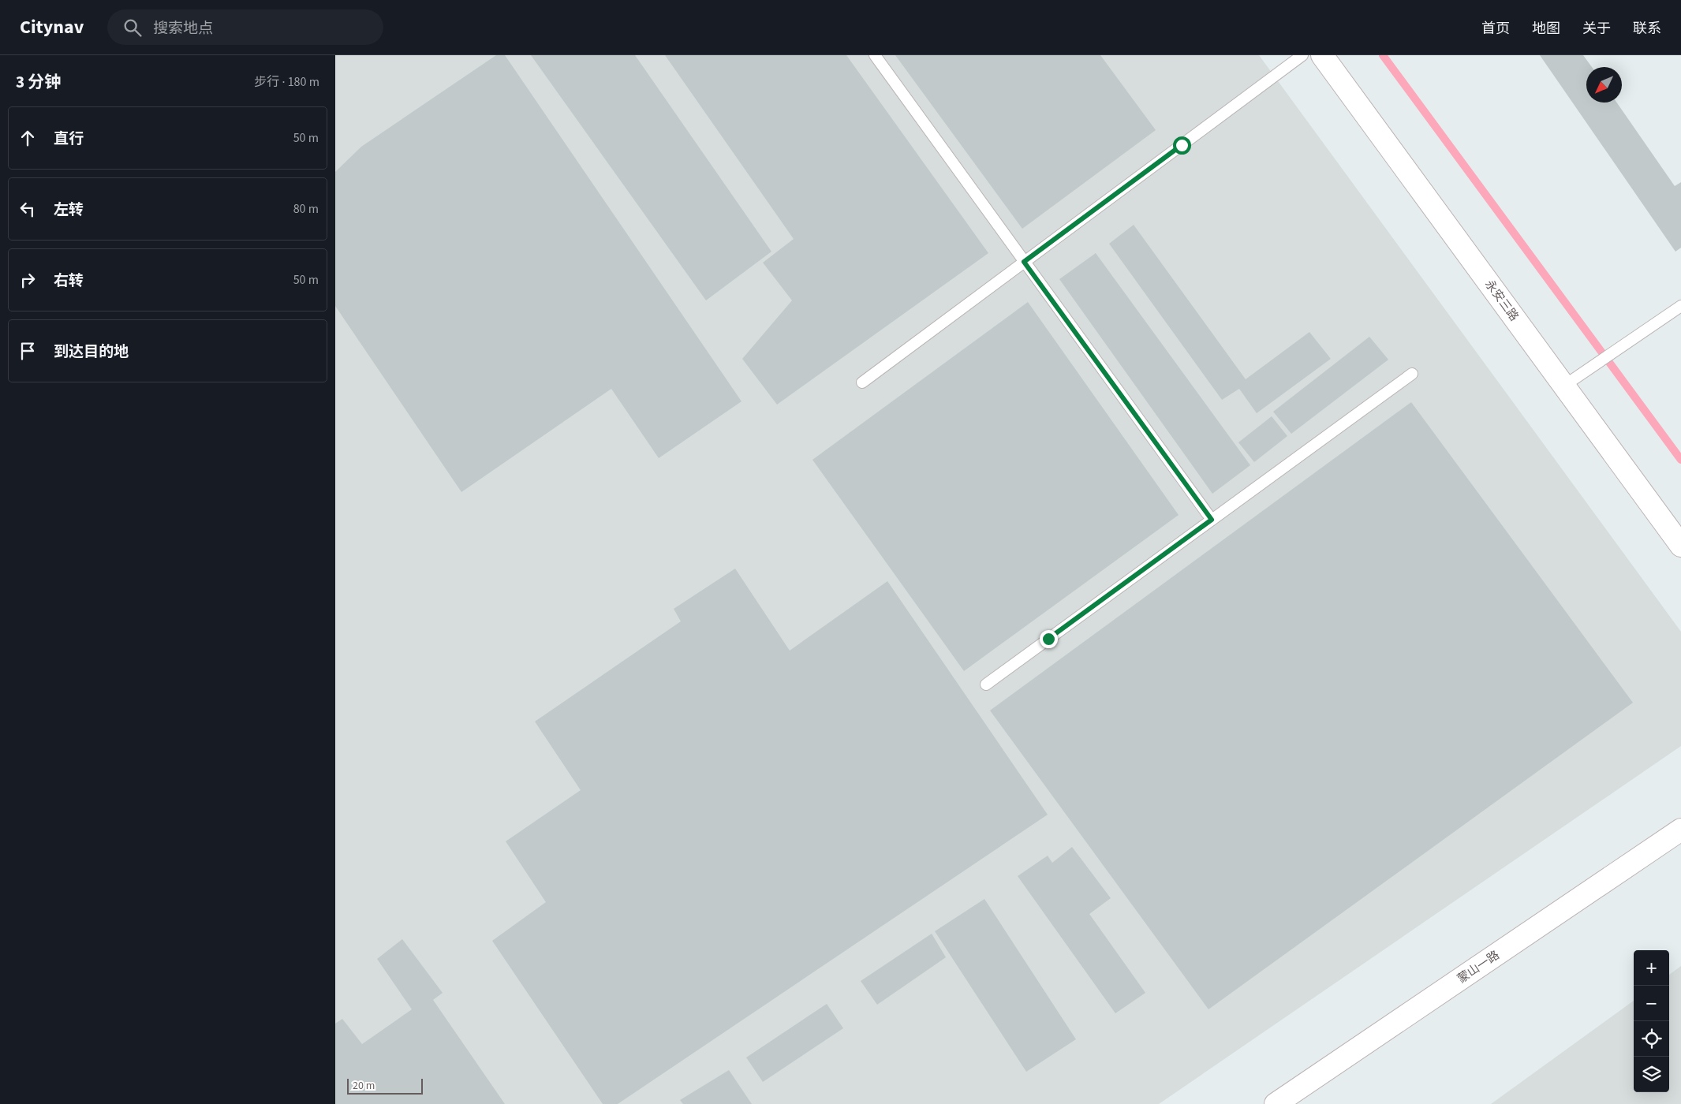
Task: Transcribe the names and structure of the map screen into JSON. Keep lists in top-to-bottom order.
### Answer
{
  "streets": {
    "main road": ["永安三路", "蒙山一路"]
  },
  "scale_bar": "20 m",
  "north": "bottom left",
  "page": {
    "header": "Citynav",
    "search": "搜索地点",
    "nav": [
      "首页",
      "地图",
      "关于",
      "联系"
    ],
    "heading": ["3 分钟", "步行 · 180 m"],
    "list": [
      ["直行", "50 m"],
      ["左转", "80 m"],
      ["右转", "50 m"],
      "到达目的地"
    ],
    "map_buttons": ["+", "−"],
    "scale": "20 m"
  }
}
